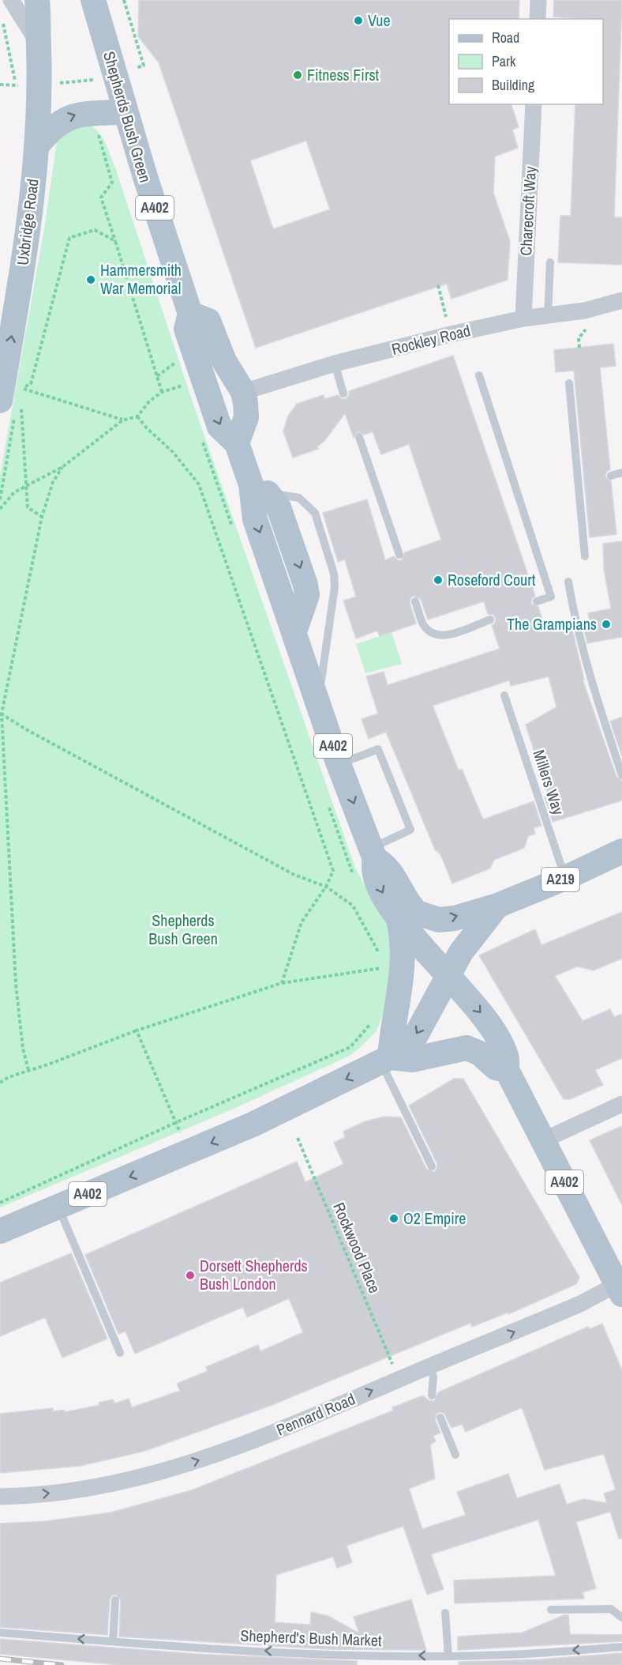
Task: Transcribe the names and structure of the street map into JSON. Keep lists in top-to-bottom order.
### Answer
{
  "streets": {
    "main road": [
      "Shepherds Bush Green",
      "A402",
      "Uxbridge Road",
      "A219"
    ],
    "street": ["Charecroft Way", "Rockley Road", "Pennard Road"],
    "lane": ["Millers Way", "Shepherd's Bush Market"],
    "path": ["Rockwood Place"]
  },
  "crossings": [
    ["Shepherds Bush Green", "A402"],
    ["Shepherds Bush Green", "A219"],
    ["A402", "A219"],
    ["A402", "Pennard Road"],
    ["Charecroft Way", "Rockley Road"],
    ["Millers Way", "A219"]
  ],
  "one_way": ["Uxbridge Road", "Pennard Road", "Shepherd's Bush Market"],
  "parks": ["Shepherds Bush Green"],
  "places": [
    "Vue",
    "Fitness First",
    "Hammersmith War Memorial",
    "Roseford Court",
    "The Grampians",
    "O2 Empire",
    "Dorsett Shepherds Bush London"
  ],
  "legend": ["Road", "Park", "Building"]
}
